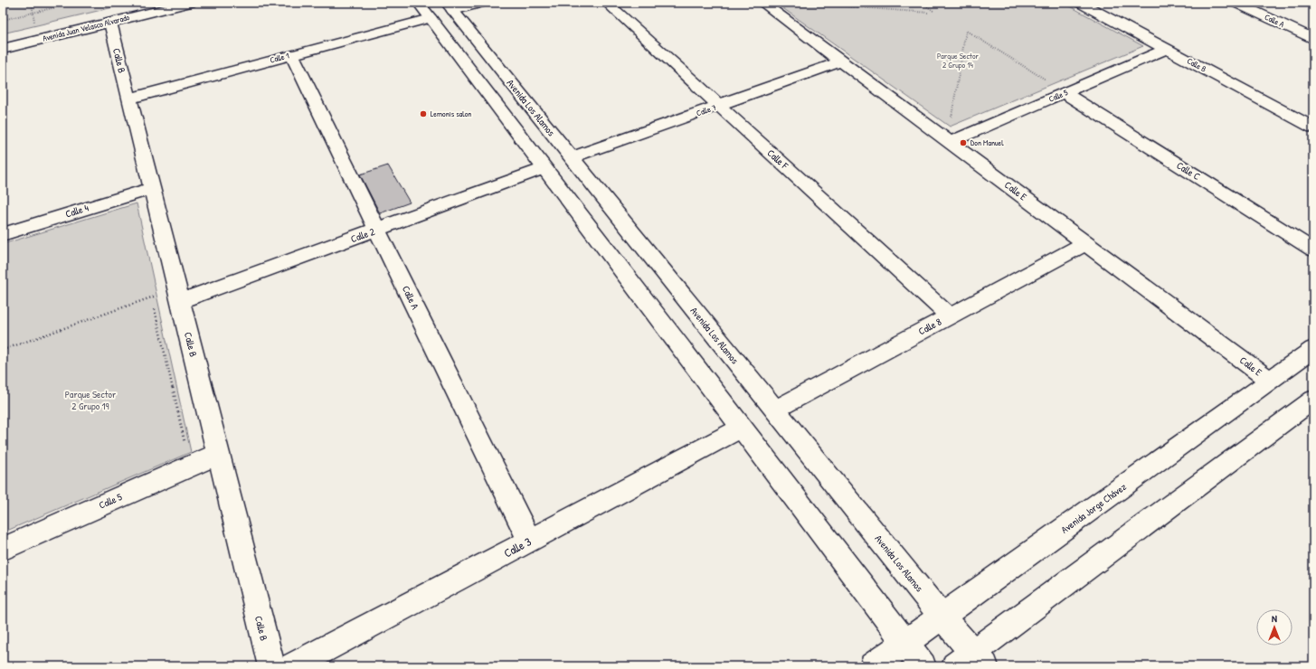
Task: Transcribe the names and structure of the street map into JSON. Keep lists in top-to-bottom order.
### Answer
{
  "streets": {
    "street": [
      "Calle A",
      "Avenida Juan Velasco Alvarado",
      "Calle 1",
      "Calle B",
      "Calle 5",
      "Avenida Los Alamos",
      "Calle 7",
      "Calle F",
      "Calle C",
      "Calle E",
      "Calle 4",
      "Calle 2",
      "Calle 8",
      "Avenida Jorge Chávez",
      "Calle 3"
    ]
  },
  "crossings": [
    ["Calle A", "Calle 1"],
    ["Calle A", "Calle 2"],
    ["Calle A", "Calle 3"],
    ["Avenida Juan Velasco Alvarado", "Calle B"],
    ["Calle 1", "Calle B"],
    ["Calle B", "Calle 5"],
    ["Calle B", "Calle 4"],
    ["Calle B", "Calle 2"],
    ["Calle 5", "Calle C"],
    ["Calle 5", "Calle E"],
    ["Avenida Los Alamos", "Calle 7"],
    ["Avenida Los Alamos", "Calle 8"],
    ["Avenida Los Alamos", "Avenida Jorge Chávez"],
    ["Calle 7", "Calle F"],
    ["Calle 7", "Calle E"],
    ["Calle F", "Calle 8"],
    ["Calle E", "Calle 8"],
    ["Calle E", "Avenida Jorge Chávez"]
  ],
  "parks": ["Parque Sector 2 Grupo 14", "Parque Sector 2 Grupo 19"],
  "places": ["Lemonis salon", "Don Manuel"],
  "north": "top"
}
